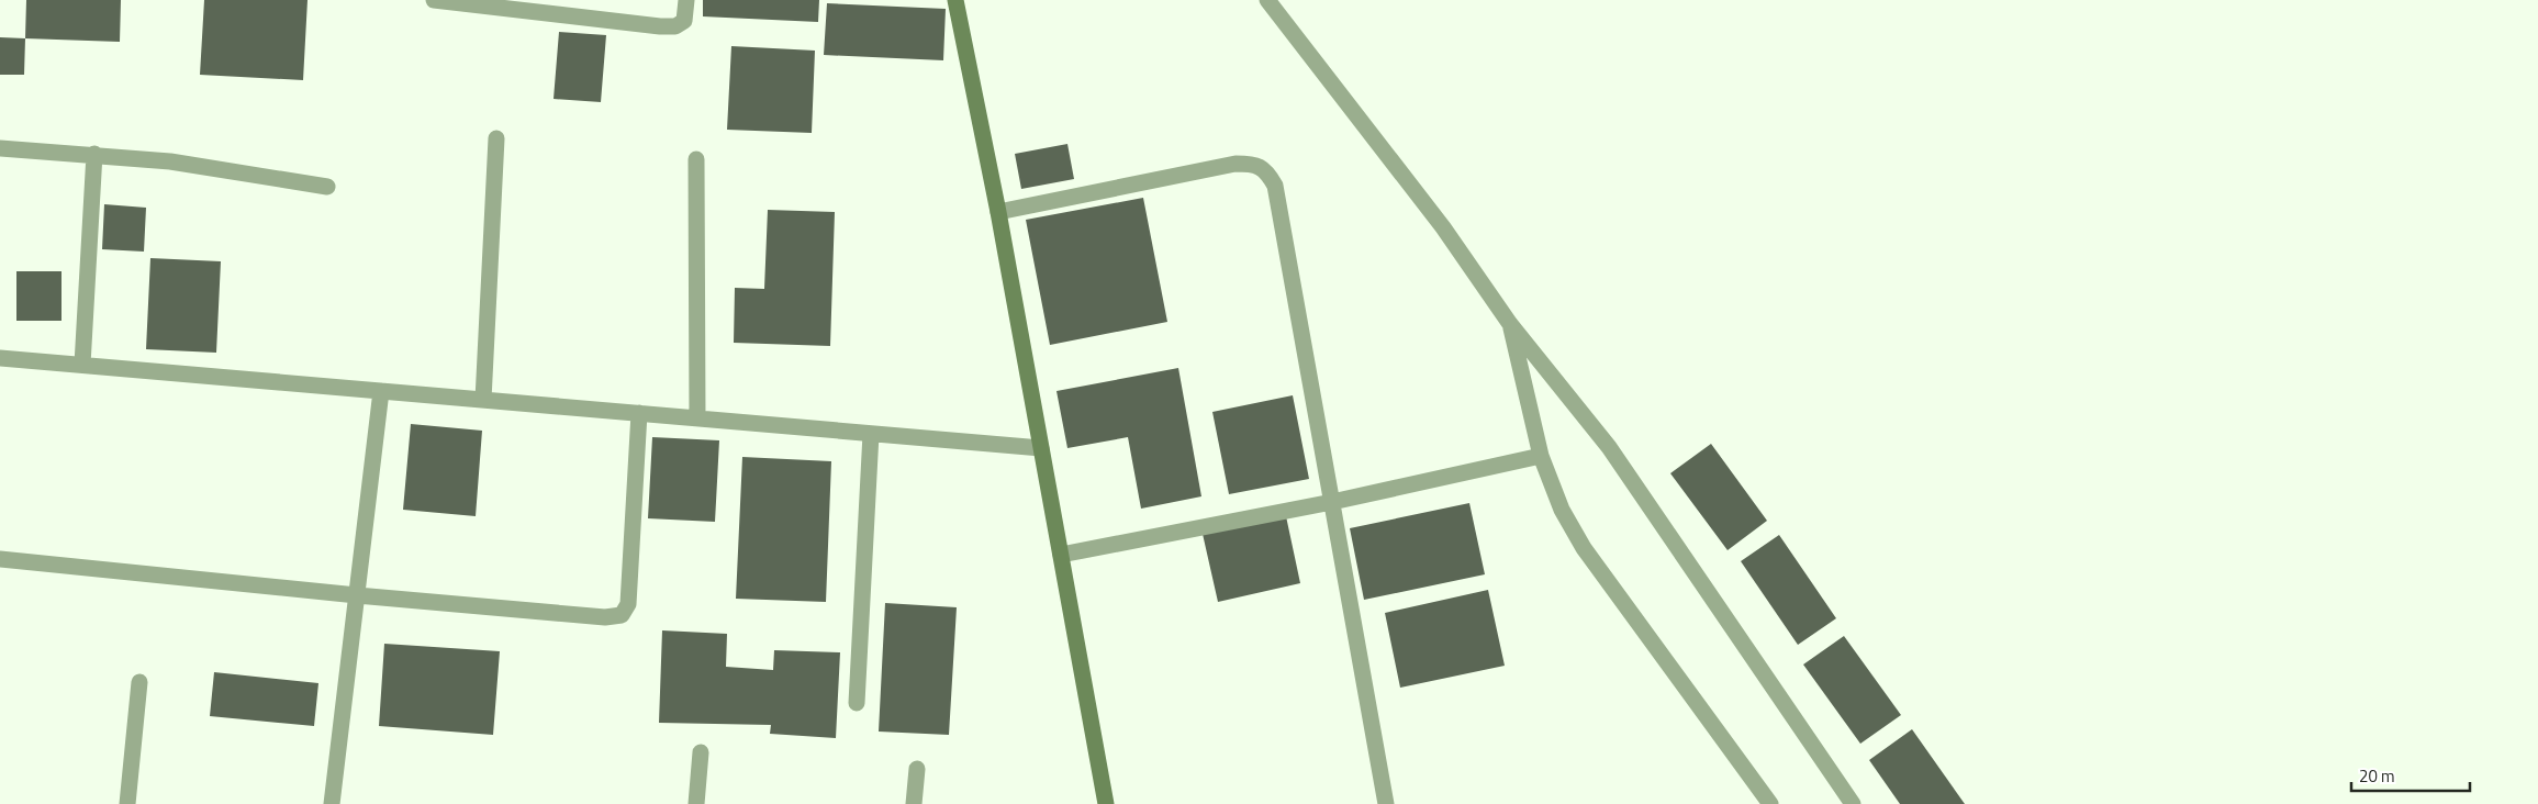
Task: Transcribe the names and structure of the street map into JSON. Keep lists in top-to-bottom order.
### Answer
{
  "scale_bar": "20 m"
}
